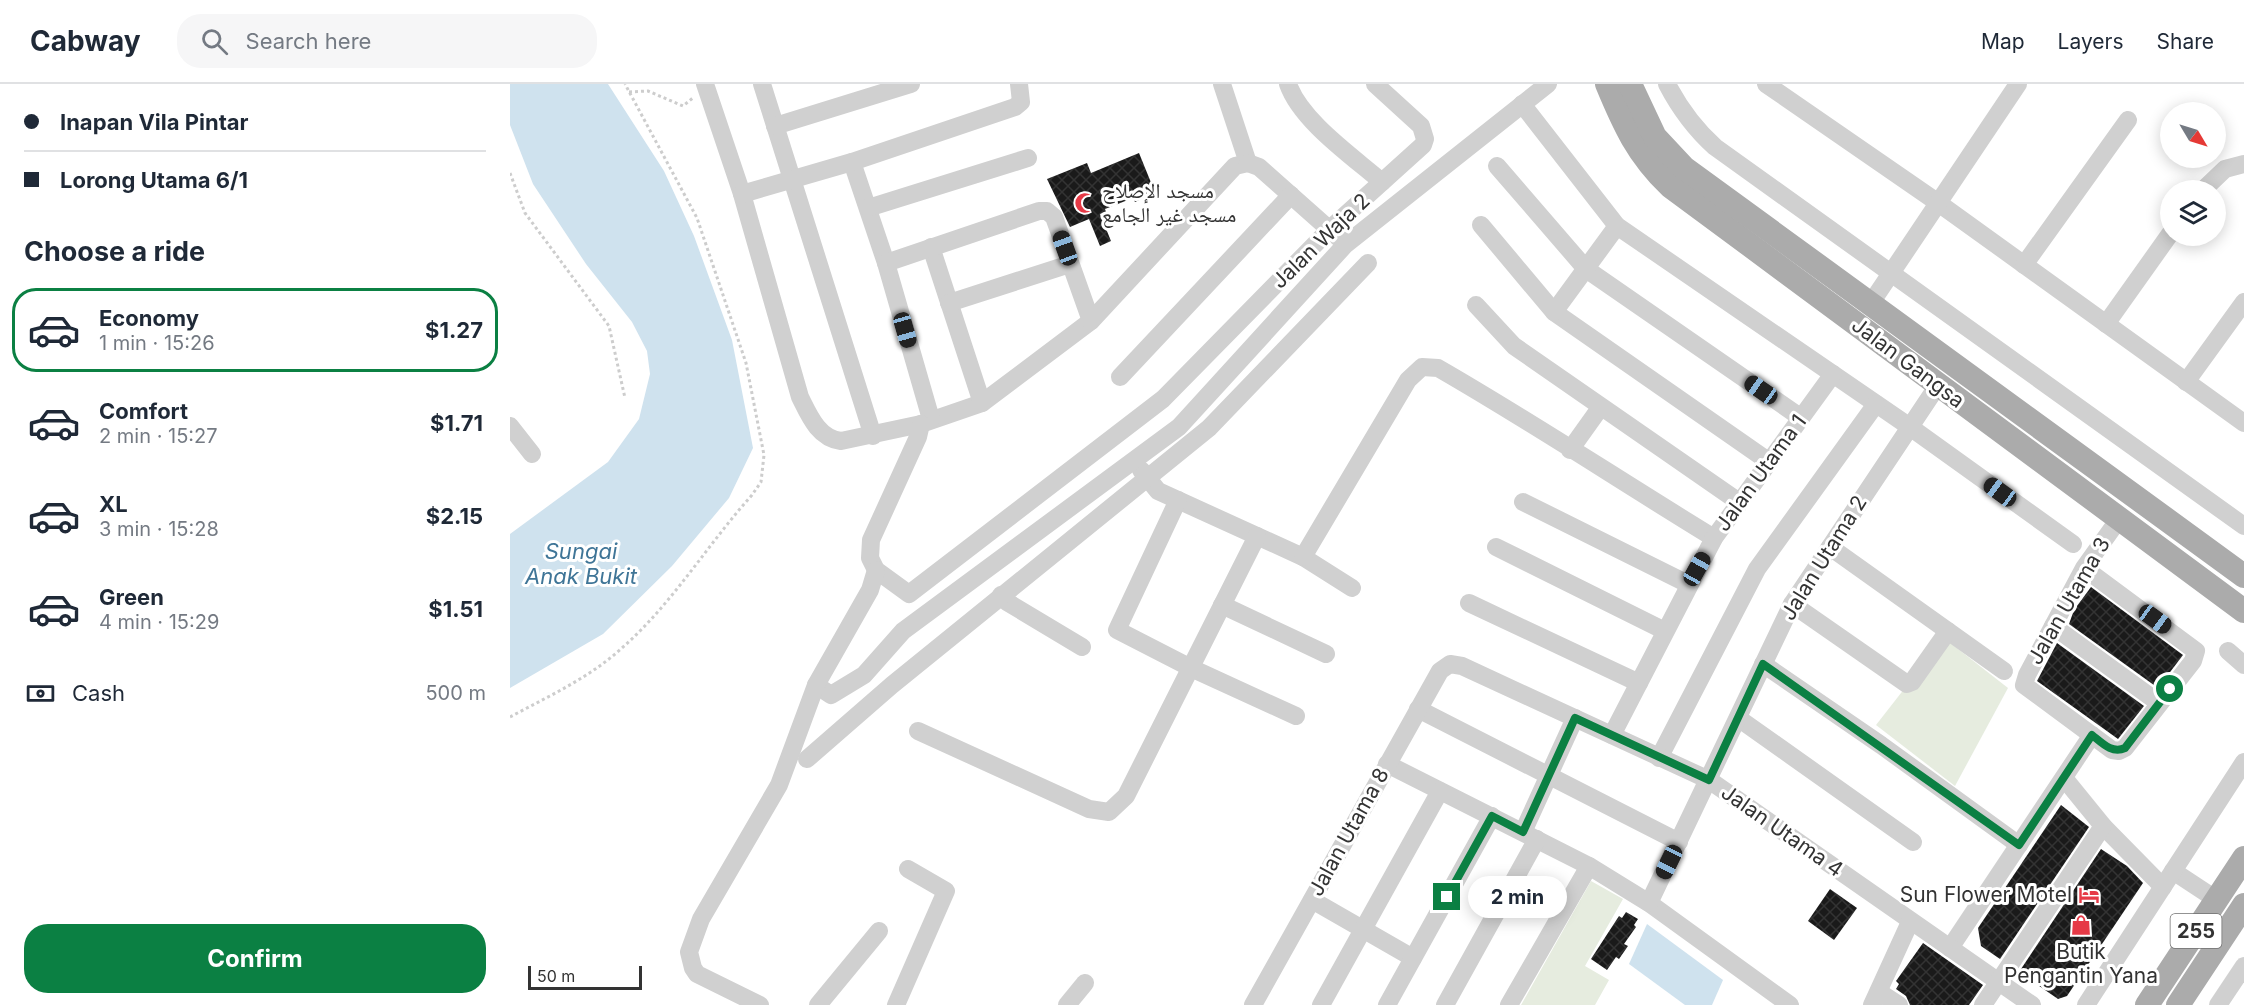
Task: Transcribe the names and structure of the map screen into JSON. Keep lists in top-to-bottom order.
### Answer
{
  "streets": {
    "main road": ["Jalan Gangsa", "255"],
    "street": [
      "Jalan Waja 2",
      "Jalan Utama 1",
      "Jalan Utama 2",
      "Jalan Utama 3",
      "Jalan Utama 4",
      "Jalan Utama 8"
    ]
  },
  "crossings": [
    ["Jalan Gangsa", "Jalan Utama 2"],
    ["Jalan Gangsa", "Jalan Utama 3"],
    ["Jalan Utama 1", "Jalan Utama 4"],
    ["Jalan Utama 2", "Jalan Utama 3"],
    ["Jalan Utama 2", "Jalan Utama 4"],
    ["Jalan Utama 4", "Jalan Utama 8"]
  ],
  "water": ["Sungai Anak Bukit"],
  "places": {
    "mosque": ["مسجد الإصلاح مسجد غير الجامع"],
    "hotel": ["Sun Flower Motel"],
    "shop": ["Butik Pengantin Yana"]
  },
  "scale_bar": "50 m",
  "north": "bottom right",
  "page": {
    "header": "Cabway",
    "search": "Search here",
    "nav": ["Map", "Layers", "Share"],
    "banner": ["Inapan Vila Pintar", "Lorong Utama 6/1"],
    "heading": "Choose a ride",
    "list": [
      {
        "name": "Economy",
        "note": "1 min · 15:26",
        "value": "$1.27"
      },
      {
        "name": "Comfort",
        "note": "2 min · 15:27",
        "value": "$1.71"
      },
      {
        "name": "XL",
        "note": "3 min · 15:28",
        "value": "$2.15"
      },
      {
        "name": "Green",
        "note": "4 min · 15:29",
        "value": "$1.51"
      }
    ],
    "pay": ["Cash", "500 m"],
    "bubble": "2 min",
    "buttons": "Confirm",
    "scale": "50 m"
  }
}
